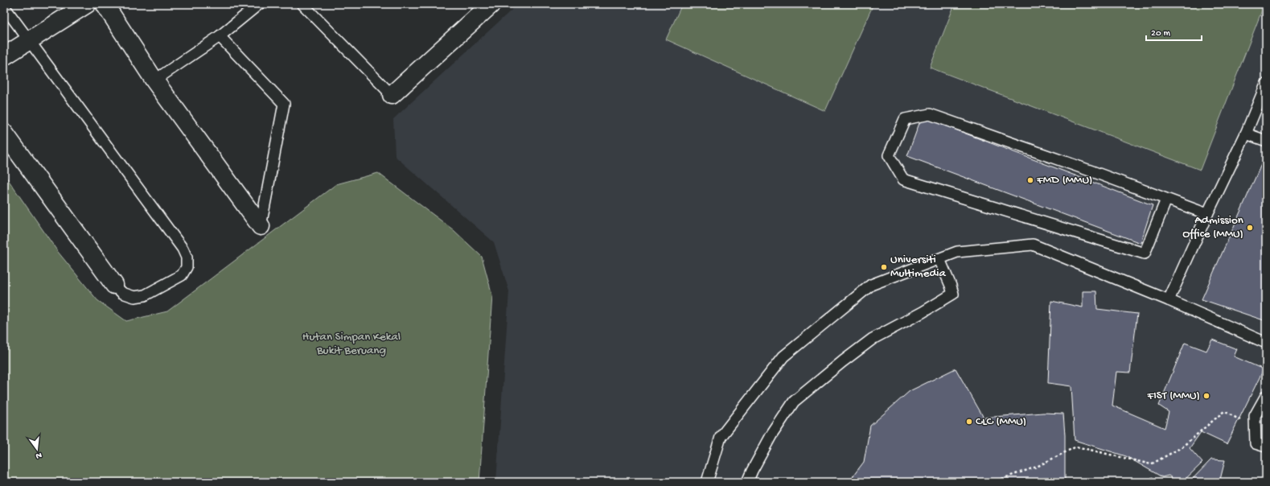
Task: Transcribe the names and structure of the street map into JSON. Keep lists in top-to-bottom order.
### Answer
{
  "parks": ["Hutan Simpan Kekal Bukit Beruang"],
  "places": [
    "FMD (MMU)",
    "Admission Office (MMU)",
    "Universiti Multimedia",
    "FIST (MMU)",
    "CLC (MMU)"
  ],
  "scale_bar": "20 m",
  "north": "bottom"
}
